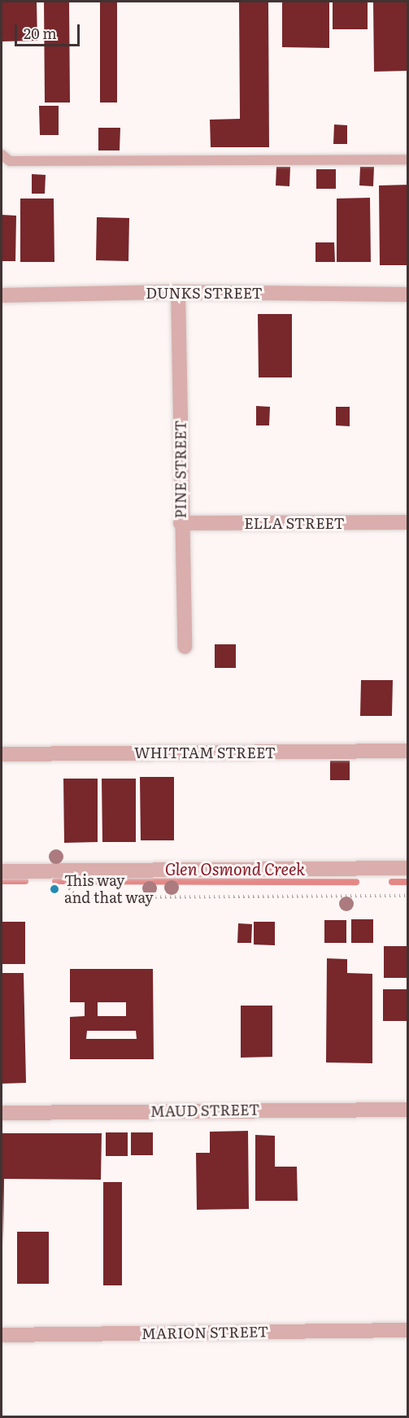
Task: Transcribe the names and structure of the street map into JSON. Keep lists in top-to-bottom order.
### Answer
{
  "streets": {
    "street": [
      "DUNKS STREET",
      "PINE STREET",
      "ELLA STREET",
      "WHITTAM STREET",
      "MAUD STREET",
      "MARION STREET"
    ]
  },
  "crossings": [
    ["DUNKS STREET", "PINE STREET"],
    ["PINE STREET", "ELLA STREET"]
  ],
  "water": ["Glen Osmond Creek"],
  "places": ["This way and that way"],
  "scale_bar": "20 m"
}
